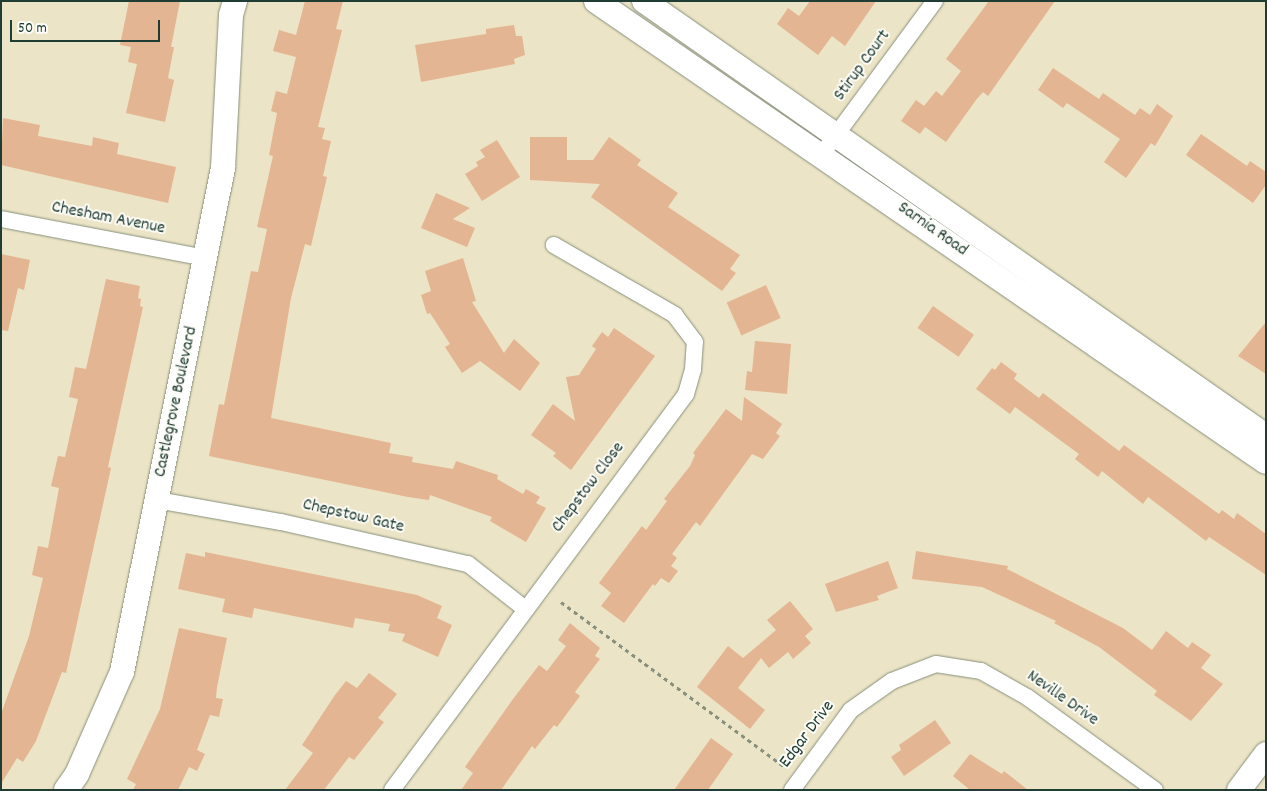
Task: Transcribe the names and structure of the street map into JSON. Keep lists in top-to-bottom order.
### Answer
{
  "streets": {
    "main road": ["Sarnia Road", "Castlegrove Boulevard"],
    "street": [
      "Stirup Court",
      "Chesham Avenue",
      "Chepstow Close",
      "Chepstow Gate",
      "Neville Drive",
      "Edgar Drive"
    ]
  },
  "crossings": [
    ["Stirup Court", "Sarnia Road"],
    ["Chesham Avenue", "Castlegrove Boulevard"],
    ["Castlegrove Boulevard", "Chepstow Gate"],
    ["Chepstow Close", "Chepstow Gate"],
    ["Neville Drive", "Edgar Drive"]
  ],
  "scale_bar": "50 m"
}
